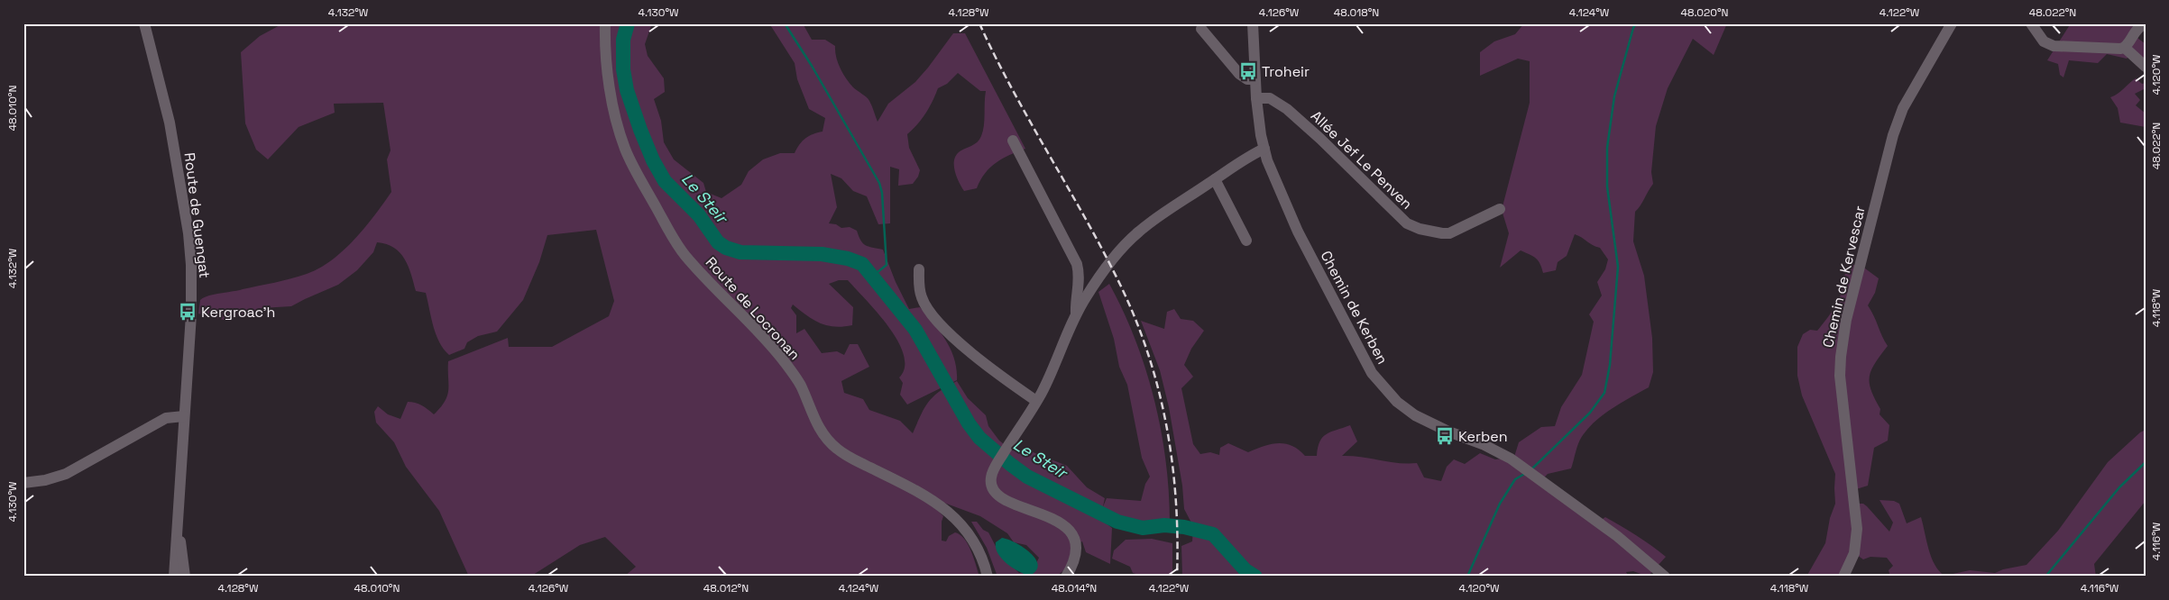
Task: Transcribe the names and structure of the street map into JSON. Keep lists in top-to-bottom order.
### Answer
{
  "streets": {
    "street": [
      "Allée Jef Le Penven",
      "Route de Guengat",
      "Chemin de Kervescar",
      "Chemin de Kerben",
      "Route de Locronan"
    ]
  },
  "crossings": [
    ["Allée Jef Le Penven", "Chemin de Kerben"]
  ],
  "water": ["Le Steir"],
  "places": {
    "bus stop": ["Troheir", "Kergroac'h", "Kerben"]
  },
  "coordinates": [
    "4.132°W",
    "4.130°W",
    "4.128°W",
    "4.126°W",
    "48.018°N",
    "4.124°W",
    "48.020°N",
    "4.122°W",
    "48.022°N",
    "4.120°W",
    "48.010°N",
    "4.118°W",
    "4.116°W",
    "48.012°N",
    "48.014°N"
  ]
}
